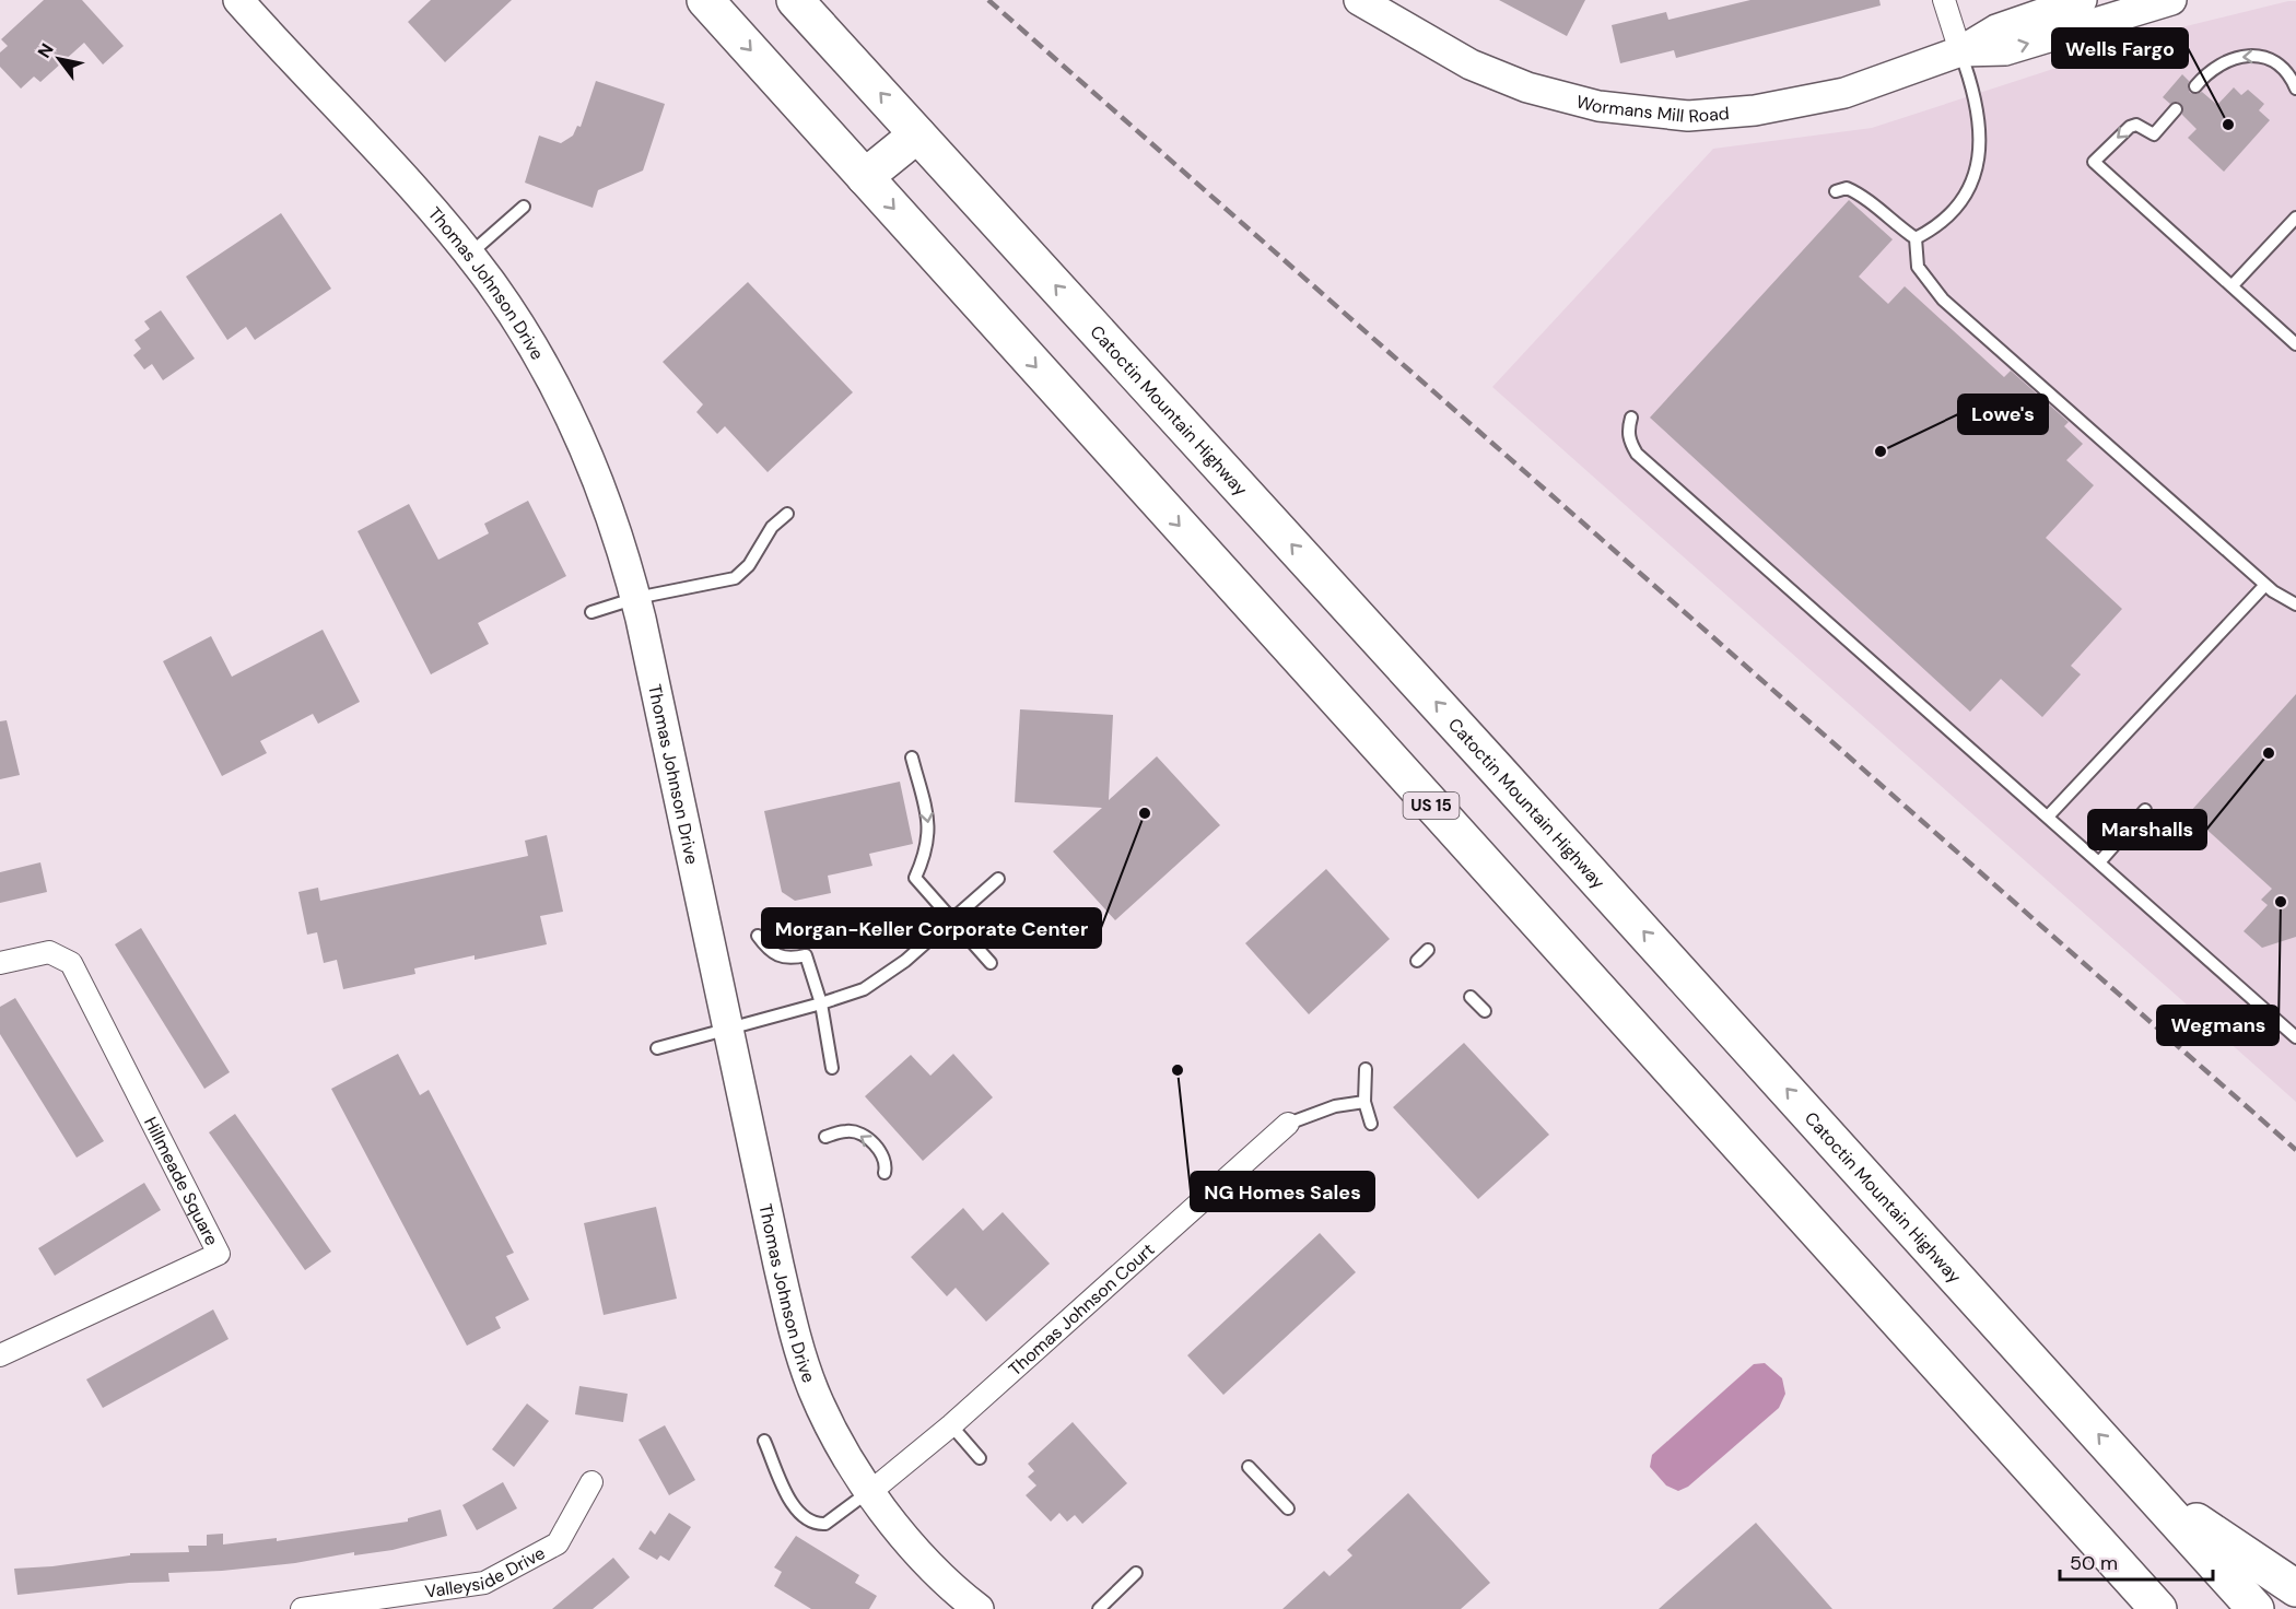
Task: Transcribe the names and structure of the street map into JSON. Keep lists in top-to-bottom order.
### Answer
{
  "streets": {
    "highway": ["Catoctin Mountain Highway", "US 15"],
    "street": [
      "Wormans Mill Road",
      "Thomas Johnson Drive",
      "Hillmeade Square",
      "Thomas Johnson Court",
      "Valleyside Drive"
    ]
  },
  "crossings": [
    ["Thomas Johnson Drive", "Thomas Johnson Court"]
  ],
  "places": [
    "Wells Fargo",
    "Lowe's",
    "Marshalls",
    "Morgan-Keller Corporate Center",
    "Wegmans",
    "NG Homes Sales"
  ],
  "scale_bar": "50 m",
  "north": "top left"
}
